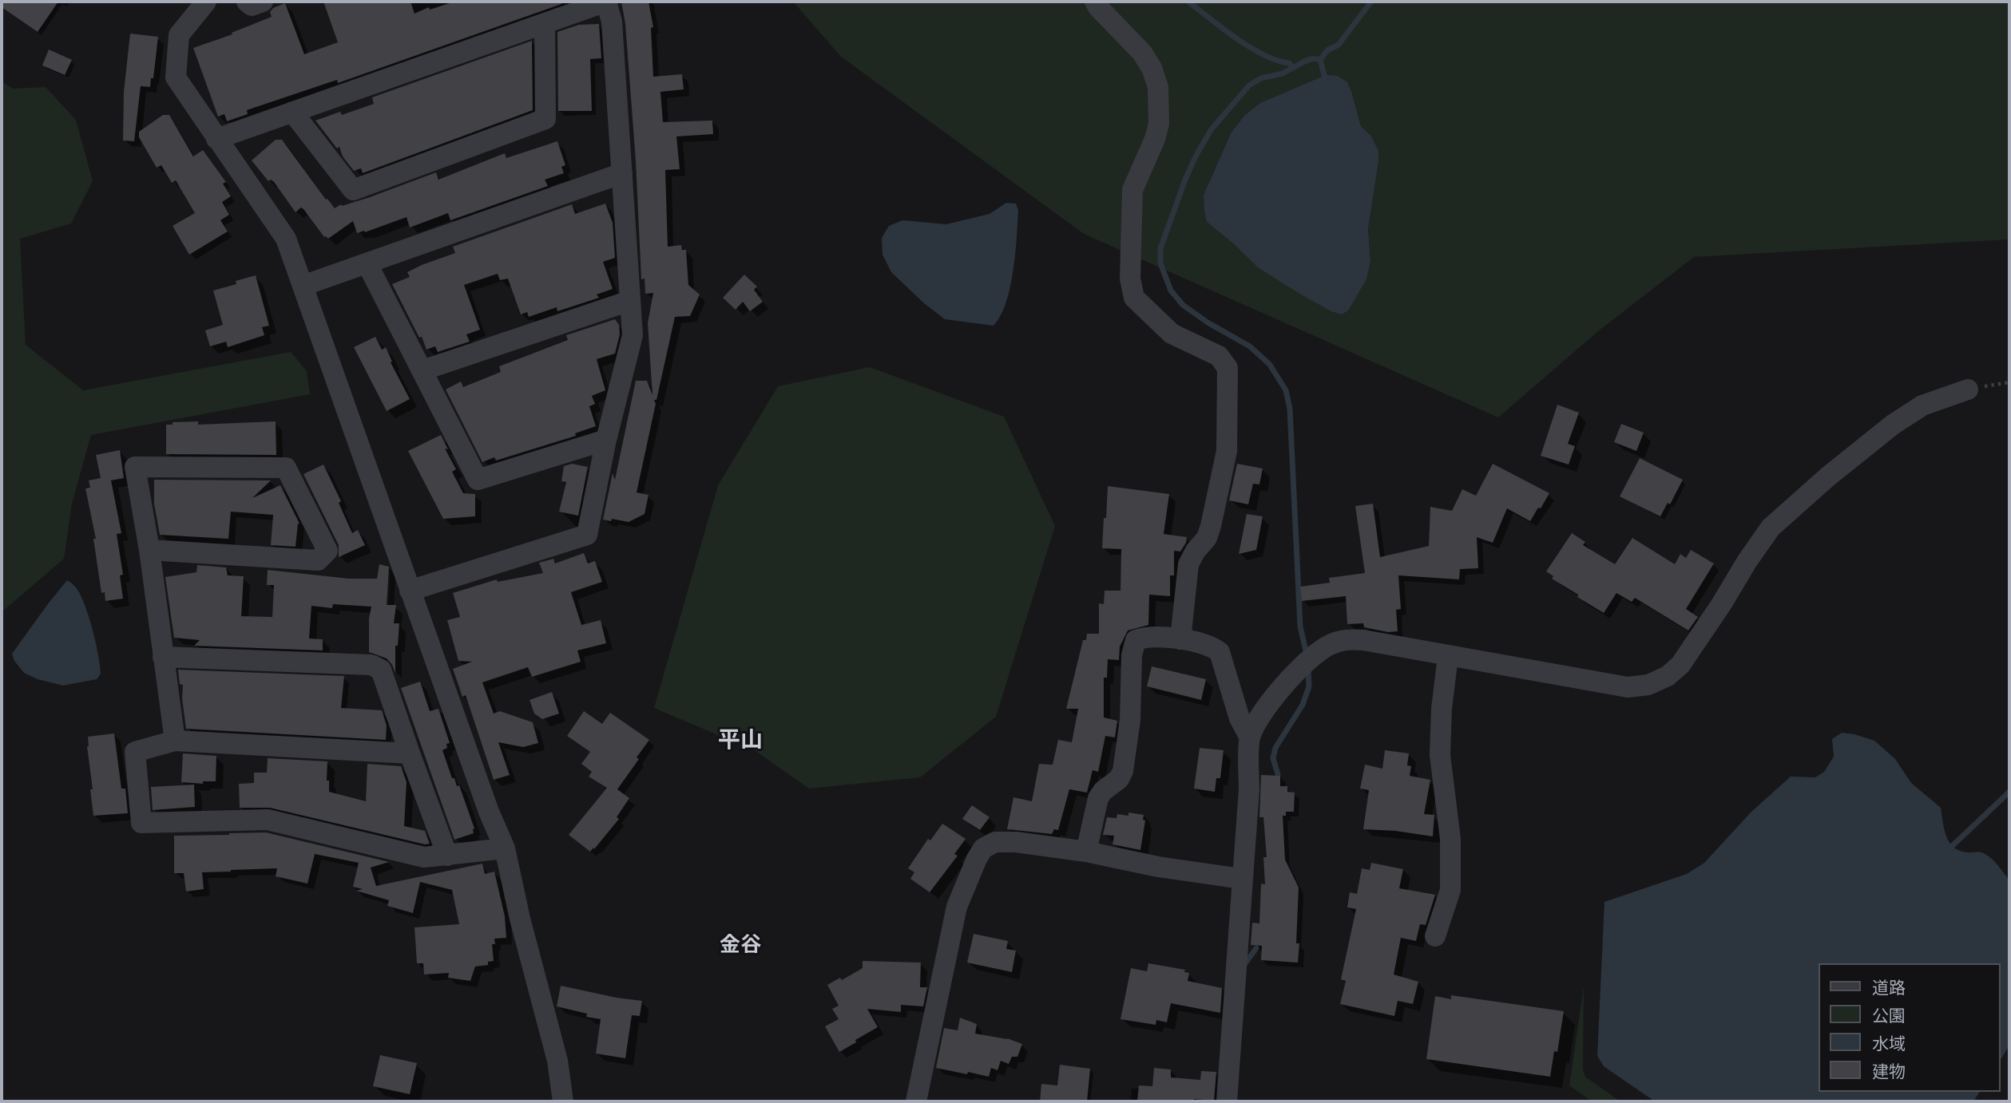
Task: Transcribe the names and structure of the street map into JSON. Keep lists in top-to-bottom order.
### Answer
{
  "districts": ["平山", "金谷"],
  "legend": [
    "道路",
    "公園",
    "水域",
    "建物"
  ]
}
